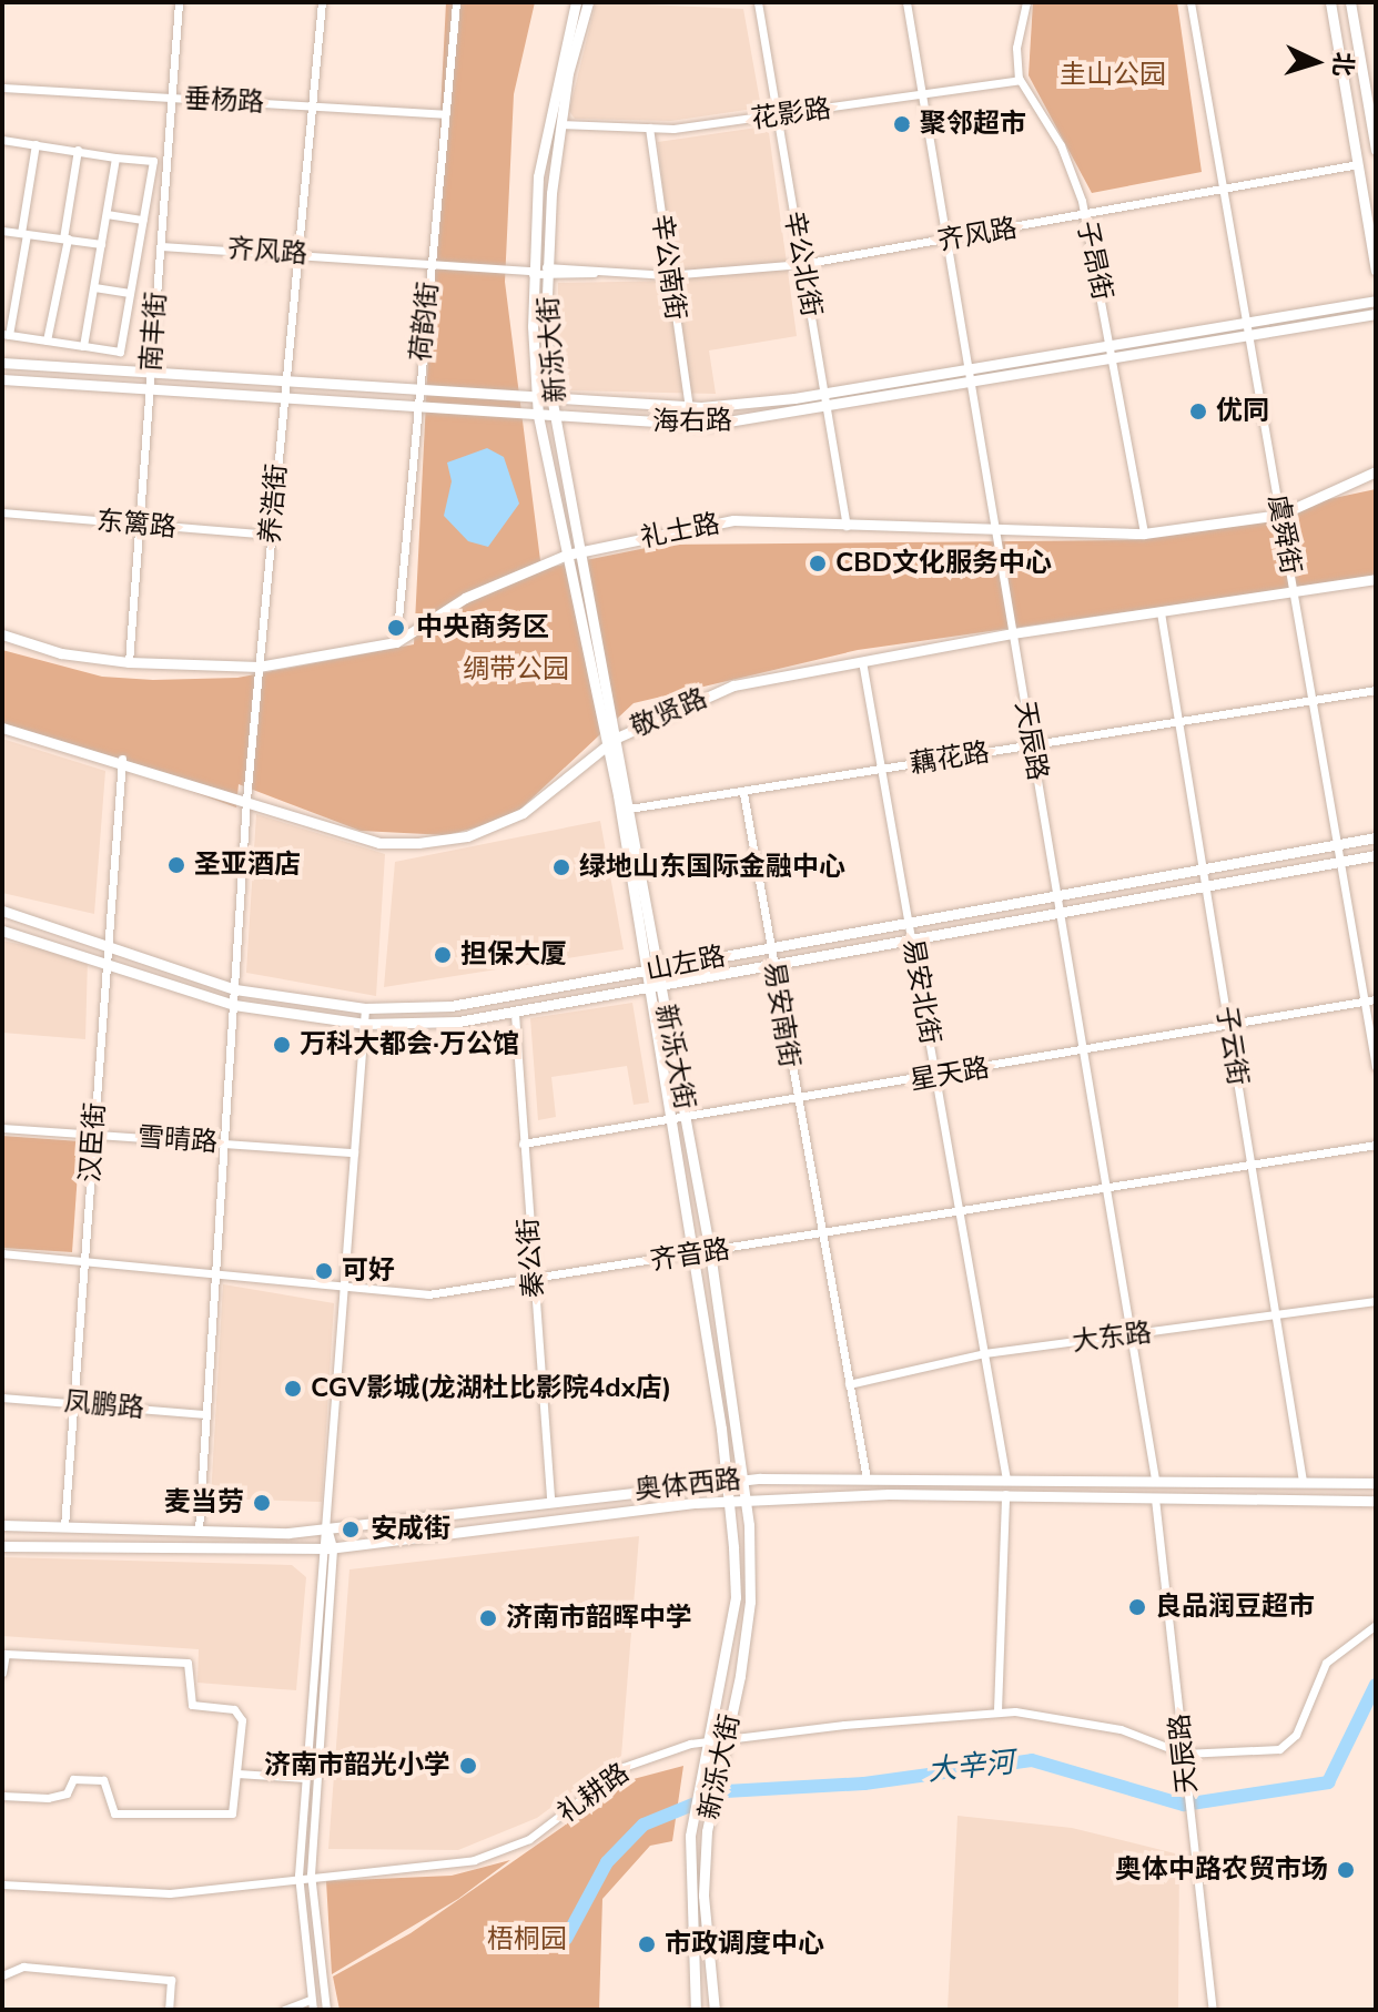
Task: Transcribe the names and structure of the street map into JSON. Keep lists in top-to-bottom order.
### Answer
{
  "streets": {
    "main road": [
      "新泺大街",
      "海右路",
      "礼士路",
      "敬贤路",
      "山左路",
      "奥体西路"
    ],
    "street": [
      "垂杨路",
      "花影路",
      "齐风路",
      "子昂街",
      "辛公北街",
      "辛公南街",
      "荷韵街",
      "南丰街",
      "养浩街",
      "东篱路",
      "虞舜街",
      "天辰路",
      "藕花路",
      "易安北街",
      "易安南街",
      "子云街",
      "星天路",
      "雪晴路",
      "汉臣街",
      "齐音路",
      "秦公街",
      "大东路",
      "凤鹏路",
      "礼耕路"
    ]
  },
  "crossings": [
    ["垂杨路", "荷韵街"],
    ["垂杨路", "南丰街"],
    ["垂杨路", "养浩街"],
    ["花影路", "子昂街"],
    ["花影路", "辛公北街"],
    ["花影路", "辛公南街"],
    ["花影路", "新泺大街"],
    ["花影路", "天辰路"],
    ["齐风路", "子昂街"],
    ["齐风路", "辛公北街"],
    ["齐风路", "辛公南街"],
    ["齐风路", "荷韵街"],
    ["齐风路", "南丰街"],
    ["齐风路", "新泺大街"],
    ["齐风路", "养浩街"],
    ["齐风路", "虞舜街"],
    ["齐风路", "天辰路"],
    ["子昂街", "海右路"],
    ["子昂街", "礼士路"],
    ["辛公北街", "海右路"],
    ["辛公北街", "礼士路"],
    ["辛公南街", "海右路"],
    ["荷韵街", "海右路"],
    ["荷韵街", "礼士路"],
    ["南丰街", "海右路"],
    ["南丰街", "东篱路"],
    ["南丰街", "礼士路"],
    ["新泺大街", "海右路"],
    ["新泺大街", "礼士路"],
    ["新泺大街", "敬贤路"],
    ["新泺大街", "藕花路"],
    ["新泺大街", "山左路"],
    ["新泺大街", "星天路"],
    ["新泺大街", "齐音路"],
    ["新泺大街", "奥体西路"],
    ["新泺大街", "礼耕路"],
    ["海右路", "养浩街"],
    ["海右路", "虞舜街"],
    ["海右路", "天辰路"],
    ["养浩街", "东篱路"],
    ["养浩街", "礼士路"],
    ["养浩街", "敬贤路"],
    ["养浩街", "山左路"],
    ["养浩街", "雪晴路"],
    ["养浩街", "齐音路"],
    ["养浩街", "凤鹏路"],
    ["养浩街", "奥体西路"],
    ["礼士路", "虞舜街"],
    ["礼士路", "天辰路"],
    ["虞舜街", "敬贤路"],
    ["虞舜街", "藕花路"],
    ["虞舜街", "山左路"],
    ["虞舜街", "星天路"],
    ["敬贤路", "天辰路"],
    ["敬贤路", "易安北街"],
    ["敬贤路", "子云街"],
    ["敬贤路", "汉臣街"],
    ["天辰路", "藕花路"],
    ["天辰路", "山左路"],
    ["天辰路", "星天路"],
    ["天辰路", "齐音路"],
    ["天辰路", "大东路"],
    ["天辰路", "奥体西路"],
    ["天辰路", "礼耕路"],
    ["藕花路", "易安北街"],
    ["藕花路", "易安南街"],
    ["藕花路", "子云街"],
    ["山左路", "易安北街"],
    ["山左路", "易安南街"],
    ["山左路", "子云街"],
    ["山左路", "汉臣街"],
    ["山左路", "秦公街"],
    ["易安北街", "星天路"],
    ["易安北街", "齐音路"],
    ["易安北街", "大东路"],
    ["易安北街", "奥体西路"],
    ["易安南街", "星天路"],
    ["易安南街", "齐音路"],
    ["易安南街", "大东路"],
    ["子云街", "星天路"],
    ["子云街", "齐音路"],
    ["子云街", "大东路"],
    ["子云街", "奥体西路"],
    ["星天路", "秦公街"],
    ["雪晴路", "汉臣街"],
    ["汉臣街", "齐音路"],
    ["汉臣街", "凤鹏路"],
    ["汉臣街", "奥体西路"],
    ["齐音路", "秦公街"],
    ["秦公街", "奥体西路"]
  ],
  "water": ["大辛河"],
  "parks": ["圭山公园", "绸带公园", "梧桐园"],
  "places": [
    "聚邻超市",
    "优同",
    "CBD文化服务中心",
    "中央商务区",
    "圣亚酒店",
    "绿地山东国际金融中心",
    "担保大厦",
    "万科大都会·万公馆",
    "可好",
    "CGV影城(龙湖杜比影院4dx店)",
    "麦当劳",
    "安成街",
    "良品润豆超市",
    "济南市韶晖中学",
    "济南市韶光小学",
    "奥体中路农贸市场",
    "市政调度中心"
  ],
  "north": "right"
}
